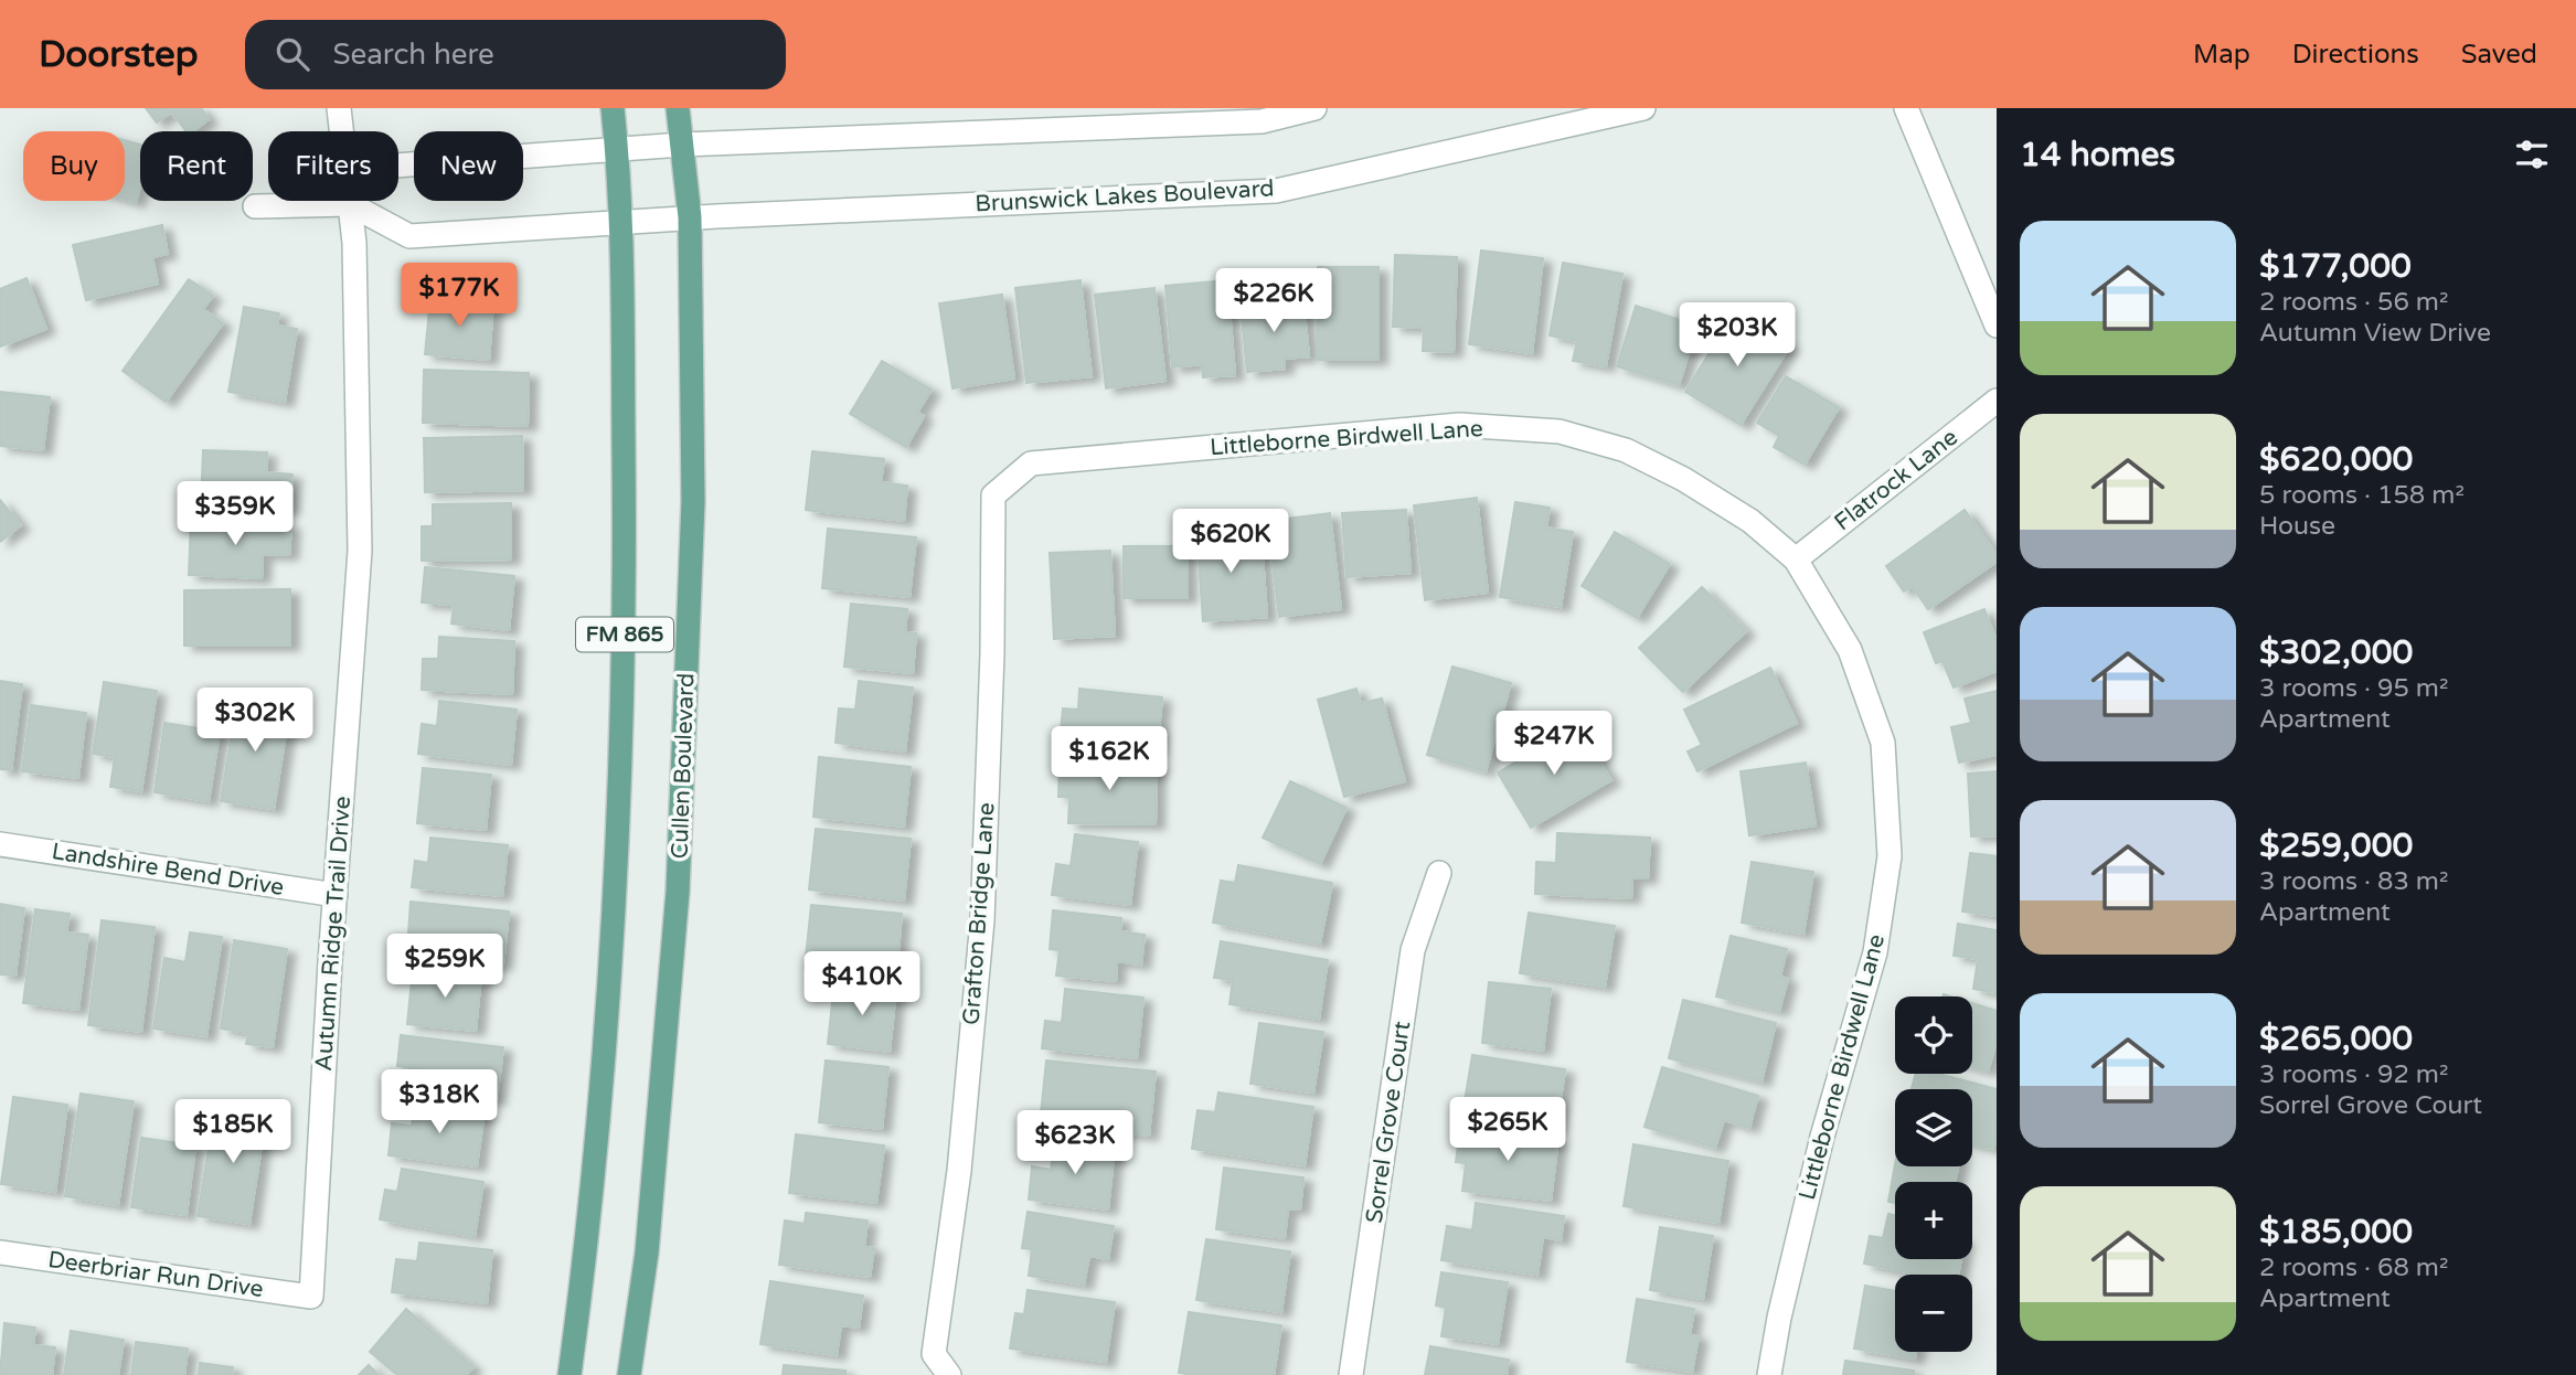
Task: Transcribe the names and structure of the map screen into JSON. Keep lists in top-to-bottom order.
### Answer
{
  "streets": {
    "main road": ["FM 865", "Cullen Boulevard"],
    "street": [
      "Brunswick Lakes Boulevard",
      "Littleborne Birdwell Lane",
      "Flatrock Lane",
      "Landshire Bend Drive",
      "Grafton Bridge Lane",
      "Autumn Ridge Trail Drive",
      "Sorrel Grove Court",
      "Deerbriar Run Drive"
    ]
  },
  "crossings": [
    ["Brunswick Lakes Boulevard", "FM 865"],
    ["Brunswick Lakes Boulevard", "Cullen Boulevard"],
    ["Brunswick Lakes Boulevard", "Autumn Ridge Trail Drive"],
    ["Littleborne Birdwell Lane", "Flatrock Lane"],
    ["Littleborne Birdwell Lane", "Grafton Bridge Lane"],
    ["Landshire Bend Drive", "Autumn Ridge Trail Drive"],
    ["Autumn Ridge Trail Drive", "Deerbriar Run Drive"]
  ],
  "page": {
    "header": "Doorstep",
    "search": "Search here",
    "nav": ["Map", "Directions", "Saved"],
    "heading": "14 homes",
    "chip": [
      "Buy",
      "Rent",
      "Filters",
      "New"
    ],
    "list": [
      {
        "name": "$177,000",
        "note": "2 rooms · 56 m² · Autumn View Drive"
      },
      {
        "name": "$620,000",
        "note": "5 rooms · 158 m² · House"
      },
      {
        "name": "$302,000",
        "note": "3 rooms · 95 m² · Apartment"
      },
      {
        "name": "$259,000",
        "note": "3 rooms · 83 m² · Apartment"
      },
      {
        "name": "$265,000",
        "note": "3 rooms · 92 m² · Sorrel Grove Court"
      },
      {
        "name": "$185,000",
        "note": "2 rooms · 68 m² · Apartment"
      }
    ],
    "price": [
      "$177K",
      "$226K",
      "$203K",
      "$359K",
      "$620K",
      "$302K",
      "$247K",
      "$162K",
      "$259K",
      "$410K",
      "$318K",
      "$265K",
      "$185K",
      "$623K"
    ],
    "map_buttons": ["+", "−"]
  }
}
